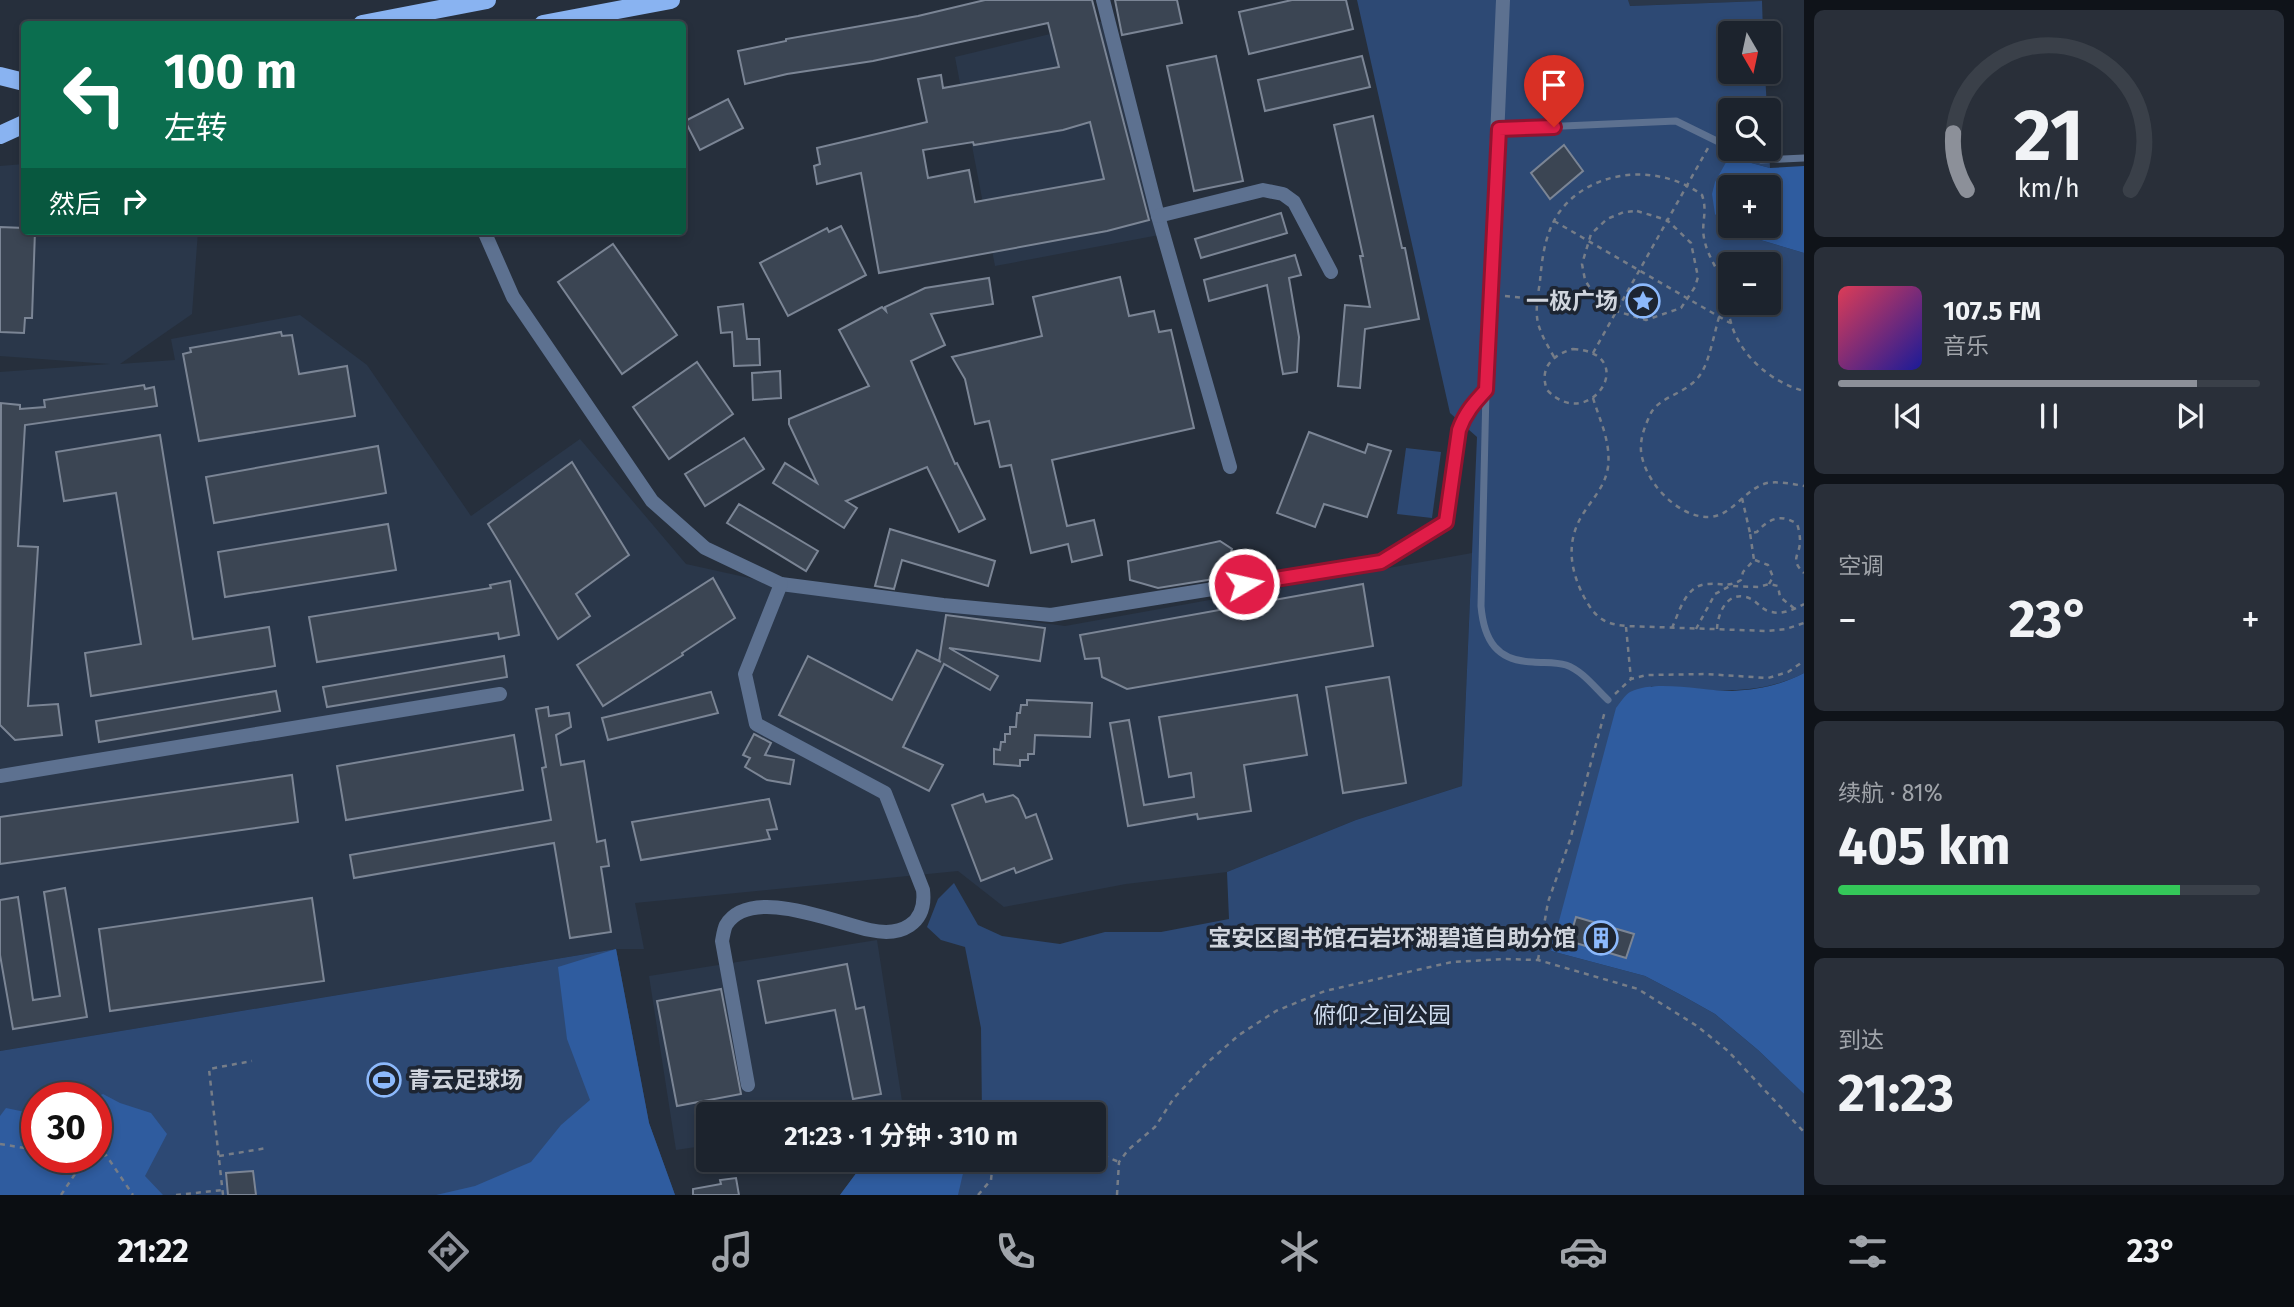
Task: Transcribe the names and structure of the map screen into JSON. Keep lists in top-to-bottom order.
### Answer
{
  "parks": ["俯仰之间公园"],
  "places": {
    "place": ["一极广场"],
    "building": ["宝安区图书馆石岩环湖碧道自助分馆"],
    "sports": ["青云足球场"]
  },
  "north": "bottom",
  "page": {
    "map_buttons": ["+", "−"],
    "turn": ["100 m", "左转"],
    "then": "然后",
    "song": ["107.5 FM", "音乐"],
    "tile": [
      "空调",
      ["续航 · 81%", "405 km"],
      ["到达", "21:23"]
    ],
    "heat": ["−", "23°", "+"],
    "limit": "30",
    "trip": "21:23 · 1 分钟 · 310 m",
    "tabs": ["21:22", "23°"],
    "gauge": ["21", "km/h"]
  }
}
